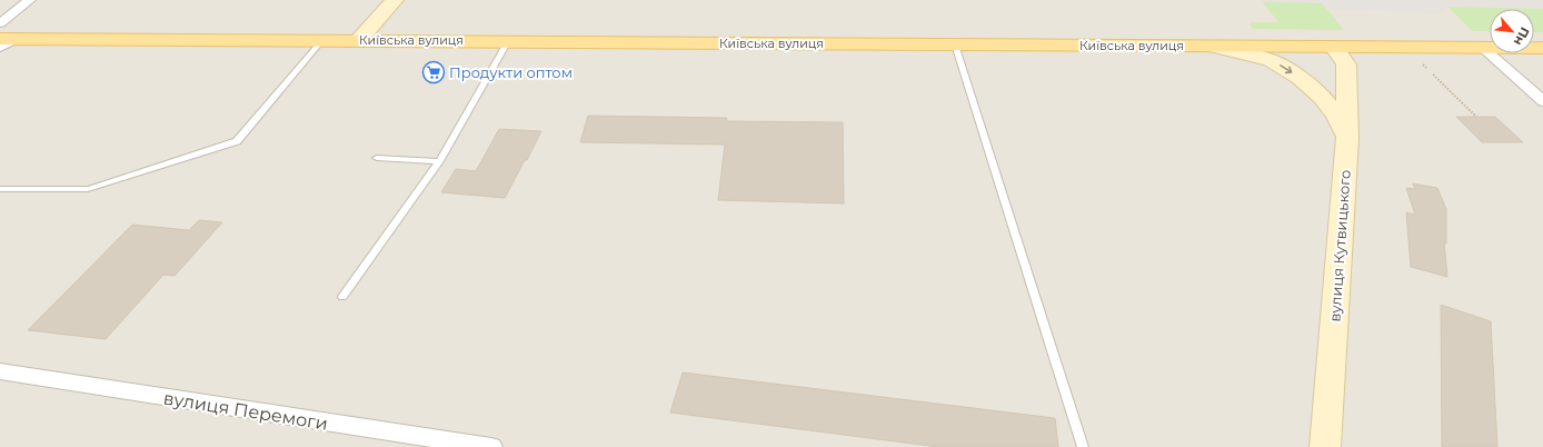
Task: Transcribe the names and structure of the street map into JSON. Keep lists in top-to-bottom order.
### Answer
{
  "streets": {
    "main road": ["Київська вулиця"],
    "street": ["вулиця Кутвицького", "вулиця Перемоги"]
  },
  "crossings": [
    ["Київська вулиця", "вулиця Кутвицького"]
  ],
  "places": {
    "supermarket": ["Продукти оптом"]
  },
  "north": "bottom right"
}
